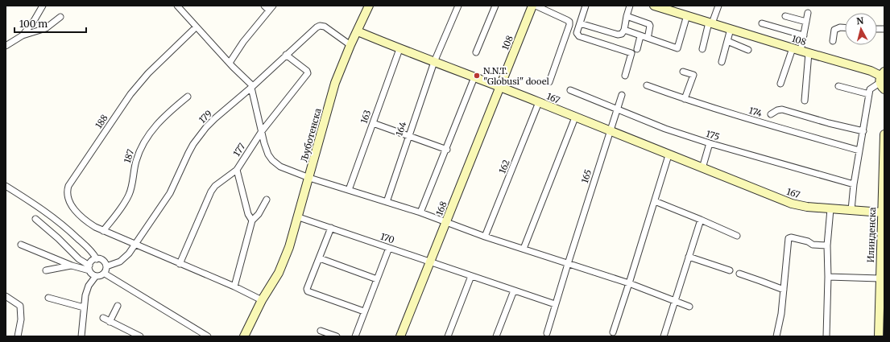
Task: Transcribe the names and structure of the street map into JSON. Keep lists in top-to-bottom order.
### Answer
{
  "streets": {
    "street": [
      "108",
      "167",
      "174",
      "179",
      "163",
      "188",
      "164",
      "Љуботенска",
      "175",
      "177",
      "187",
      "162",
      "165",
      "168",
      "Илинденска",
      "170"
    ]
  },
  "crossings": [
    ["108", "167"],
    ["108", "168"],
    ["167", "163"],
    ["167", "164"],
    ["167", "Љуботенска"],
    ["167", "162"],
    ["167", "165"],
    ["167", "168"],
    ["167", "Илинденска"],
    ["179", "188"],
    ["179", "Љуботенска"],
    ["179", "177"],
    ["188", "Љуботенска"],
    ["188", "177"],
    ["188", "187"],
    ["Љуботенска", "170"],
    ["175", "165"],
    ["165", "170"],
    ["168", "170"]
  ],
  "places": ["N.N.T. \"Globusi\" dooel"],
  "scale_bar": "100 m",
  "north": "top"
}
